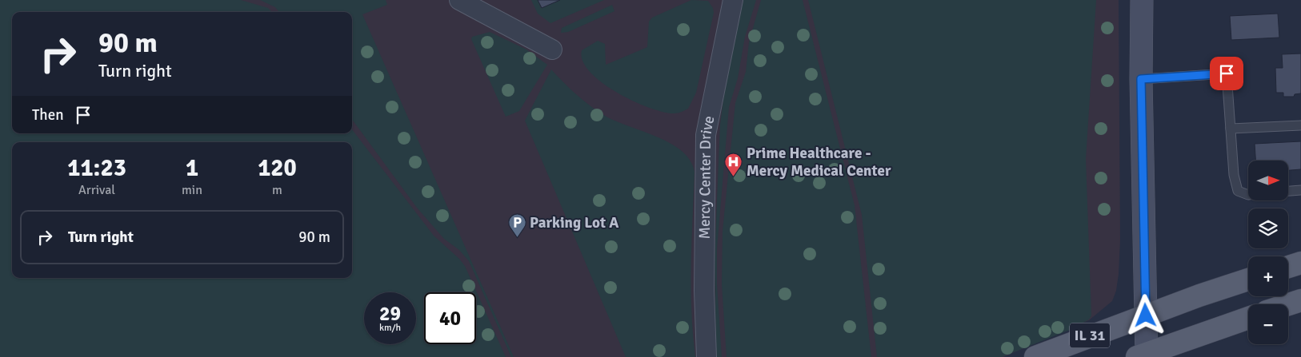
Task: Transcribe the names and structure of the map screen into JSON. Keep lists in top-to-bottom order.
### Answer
{
  "streets": {
    "main road": ["IL 31"],
    "street": ["Mercy Center Drive"]
  },
  "places": {
    "hospital": ["Prime Healthcare - Mercy Medical Center"],
    "parking": ["Parking Lot A"]
  },
  "north": "right",
  "page": {
    "turn": ["90 m", "Turn right"],
    "then": "Then",
    "eta": [
      "11:23",
      "Arrival",
      "1",
      "min",
      "120",
      "m"
    ],
    "map_buttons": ["+", "−"],
    "list": [
      {
        "name": "Turn right",
        "value": "90 m"
      }
    ],
    "speed": "29 km/h",
    "limit": "40"
  }
}
